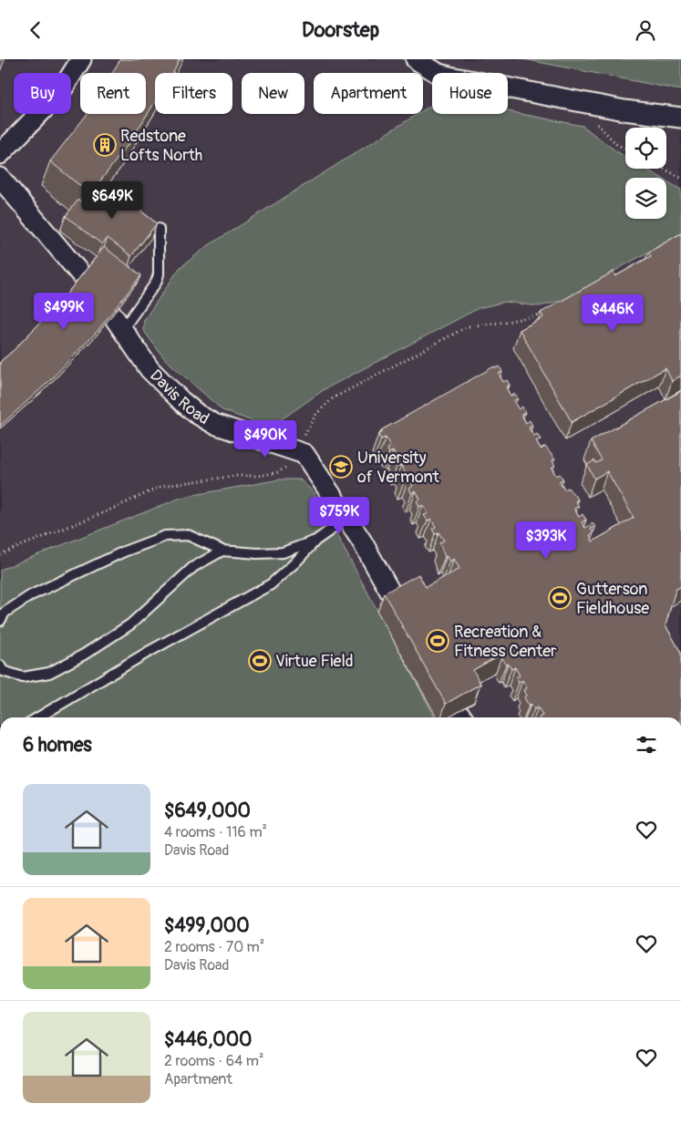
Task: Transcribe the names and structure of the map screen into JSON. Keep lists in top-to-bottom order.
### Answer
{
  "streets": {
    "street": ["Davis Road"]
  },
  "places": {
    "building": ["Redstone Lofts North"],
    "school or university": ["University of Vermont"],
    "sports": ["Gutterson Fieldhouse", "Recreation & Fitness Center", "Virtue Field"]
  },
  "page": {
    "header": "Doorstep",
    "chip": [
      "Buy",
      "Rent",
      "Filters",
      "New",
      "Apartment",
      "House"
    ],
    "price": [
      "$649K",
      "$499K",
      "$446K",
      "$490K",
      "$759K",
      "$393K"
    ],
    "heading": "6 homes",
    "list": [
      {
        "name": "$649,000",
        "note": "4 rooms · 116 m² · Davis Road"
      },
      {
        "name": "$499,000",
        "note": "2 rooms · 70 m² · Davis Road"
      },
      {
        "name": "$446,000",
        "note": "2 rooms · 64 m² · Apartment"
      }
    ]
  }
}
